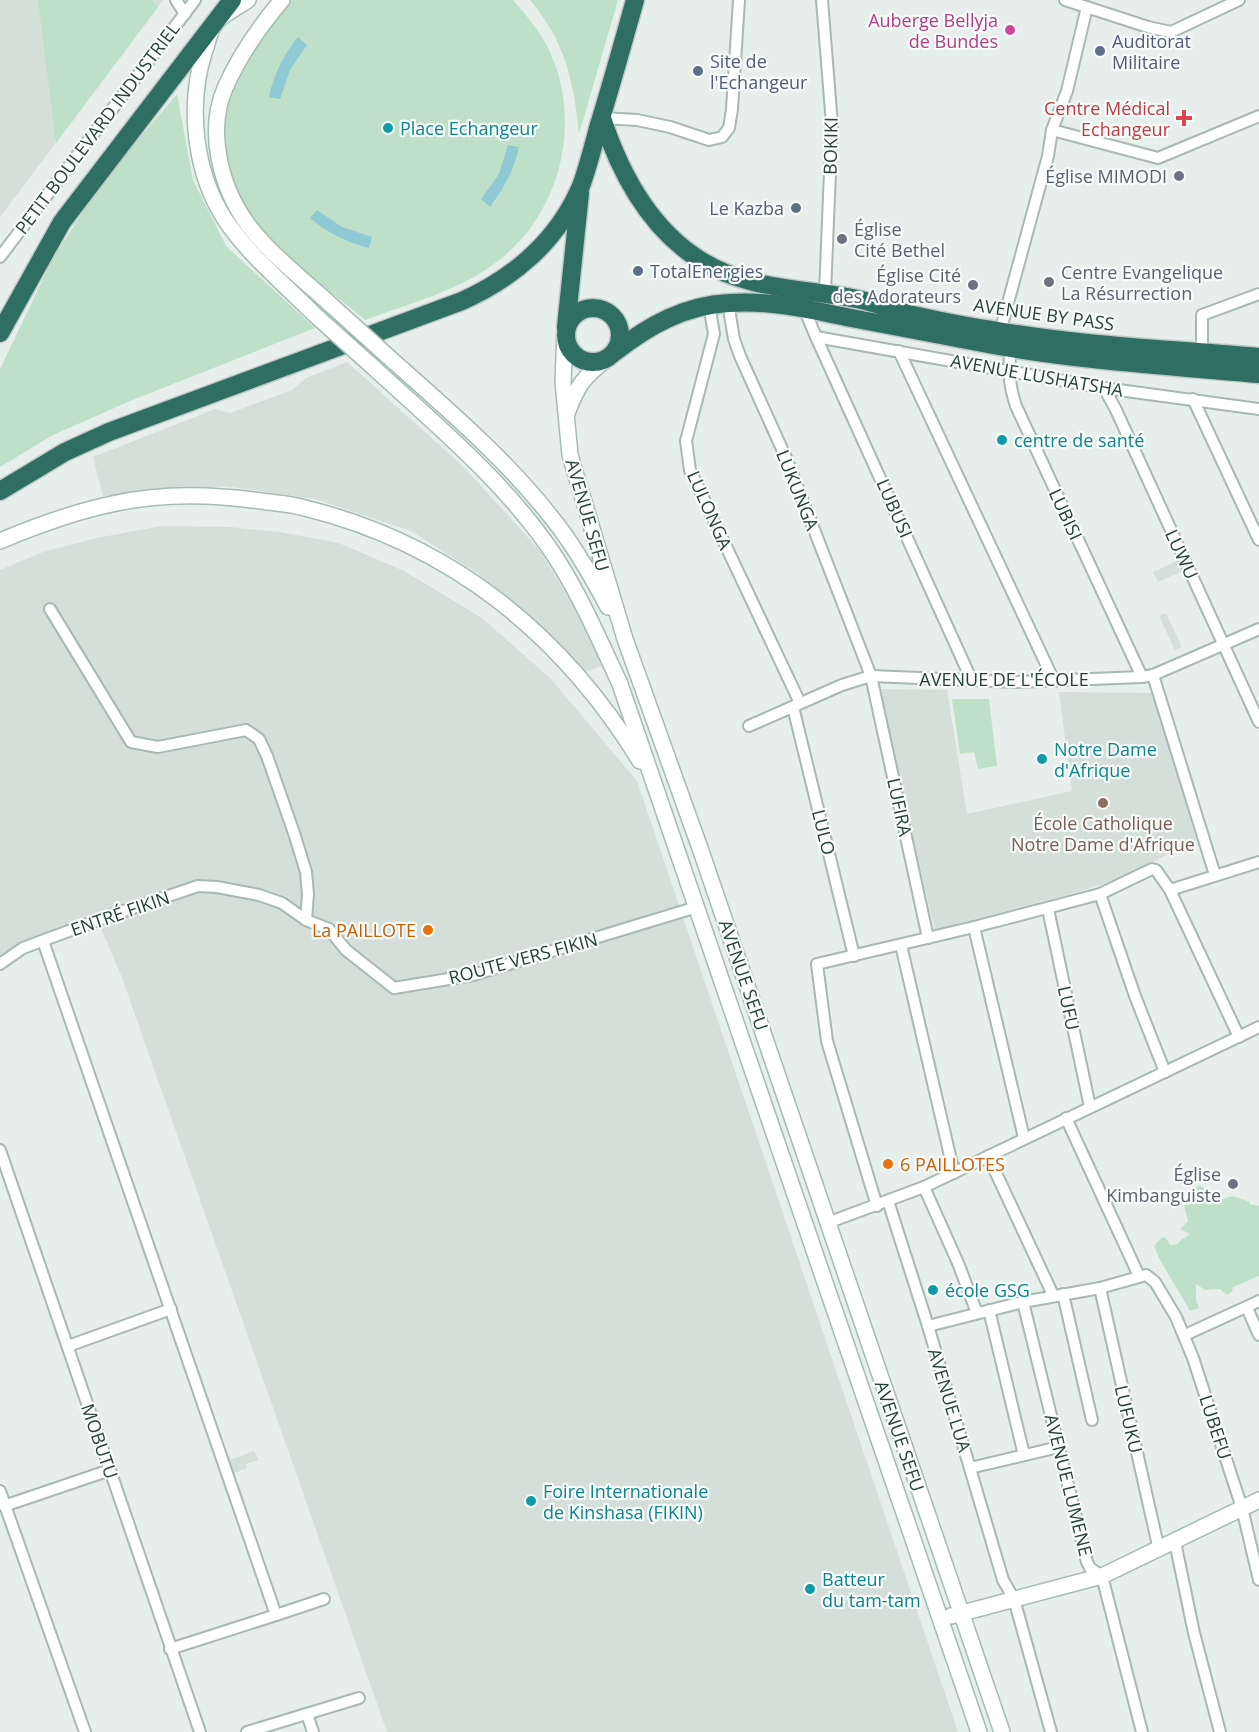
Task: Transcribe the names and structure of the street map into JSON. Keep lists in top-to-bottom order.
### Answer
{
  "streets": {
    "highway": ["AVENUE BY PASS"],
    "main road": ["AVENUE SEFU"],
    "street": [
      "PETIT BOULEVARD INDUSTRIEL",
      "BOKIKI",
      "AVENUE LUSHATSHA",
      "LUKUNGA",
      "LUBUSI",
      "LULONGA",
      "LUBISI",
      "LUWU",
      "AVENUE DE L'ÉCOLE",
      "LUFIRA",
      "LULO",
      "ENTRÉ FIKIN",
      "ROUTE VERS FIKIN",
      "LUFU",
      "AVENUE LUA",
      "LUFUKU",
      "LUBEFU",
      "MOBUTU",
      "AVENUE LUMENE"
    ]
  },
  "crossings": [
    ["BOKIKI", "AVENUE BY PASS"],
    ["AVENUE BY PASS", "LUKUNGA"],
    ["AVENUE BY PASS", "LUBUSI"],
    ["AVENUE BY PASS", "LULONGA"],
    ["AVENUE BY PASS", "LUBISI"],
    ["AVENUE BY PASS", "AVENUE SEFU"],
    ["AVENUE LUSHATSHA", "LUBUSI"],
    ["AVENUE LUSHATSHA", "LUBISI"],
    ["AVENUE LUSHATSHA", "LUWU"],
    ["LUKUNGA", "AVENUE DE L'ÉCOLE"],
    ["LUKUNGA", "LUFIRA"],
    ["LUBUSI", "AVENUE DE L'ÉCOLE"],
    ["LULONGA", "AVENUE DE L'ÉCOLE"],
    ["LULONGA", "LULO"],
    ["LUBISI", "AVENUE DE L'ÉCOLE"],
    ["AVENUE SEFU", "ROUTE VERS FIKIN"],
    ["LUWU", "AVENUE DE L'ÉCOLE"],
    ["AVENUE DE L'ÉCOLE", "LUFIRA"],
    ["AVENUE DE L'ÉCOLE", "LULO"],
    ["ENTRÉ FIKIN", "ROUTE VERS FIKIN"]
  ],
  "places": {
    "other": [
      "Auberge Bellyja de Bundes",
      "Auditorat Militaire",
      "Site de l'Echangeur",
      "Place Echangeur",
      "Église MIMODI",
      "Le Kazba",
      "Église Cité Bethel",
      "TotalEnergies",
      "Centre Evangelique La Résurrection",
      "Église Cité des Adorateurs",
      "centre de santé",
      "Notre Dame d'Afrique",
      "École Catholique Notre Dame d'Afrique",
      "La PAILLOTE",
      "6 PAILLOTES",
      "Église Kimbanguiste",
      "école GSG",
      "Foire Internationale de Kinshasa (FIKIN)",
      "Batteur du tam-tam"
    ],
    "health": ["Centre Médical Echangeur"]
  }
}
